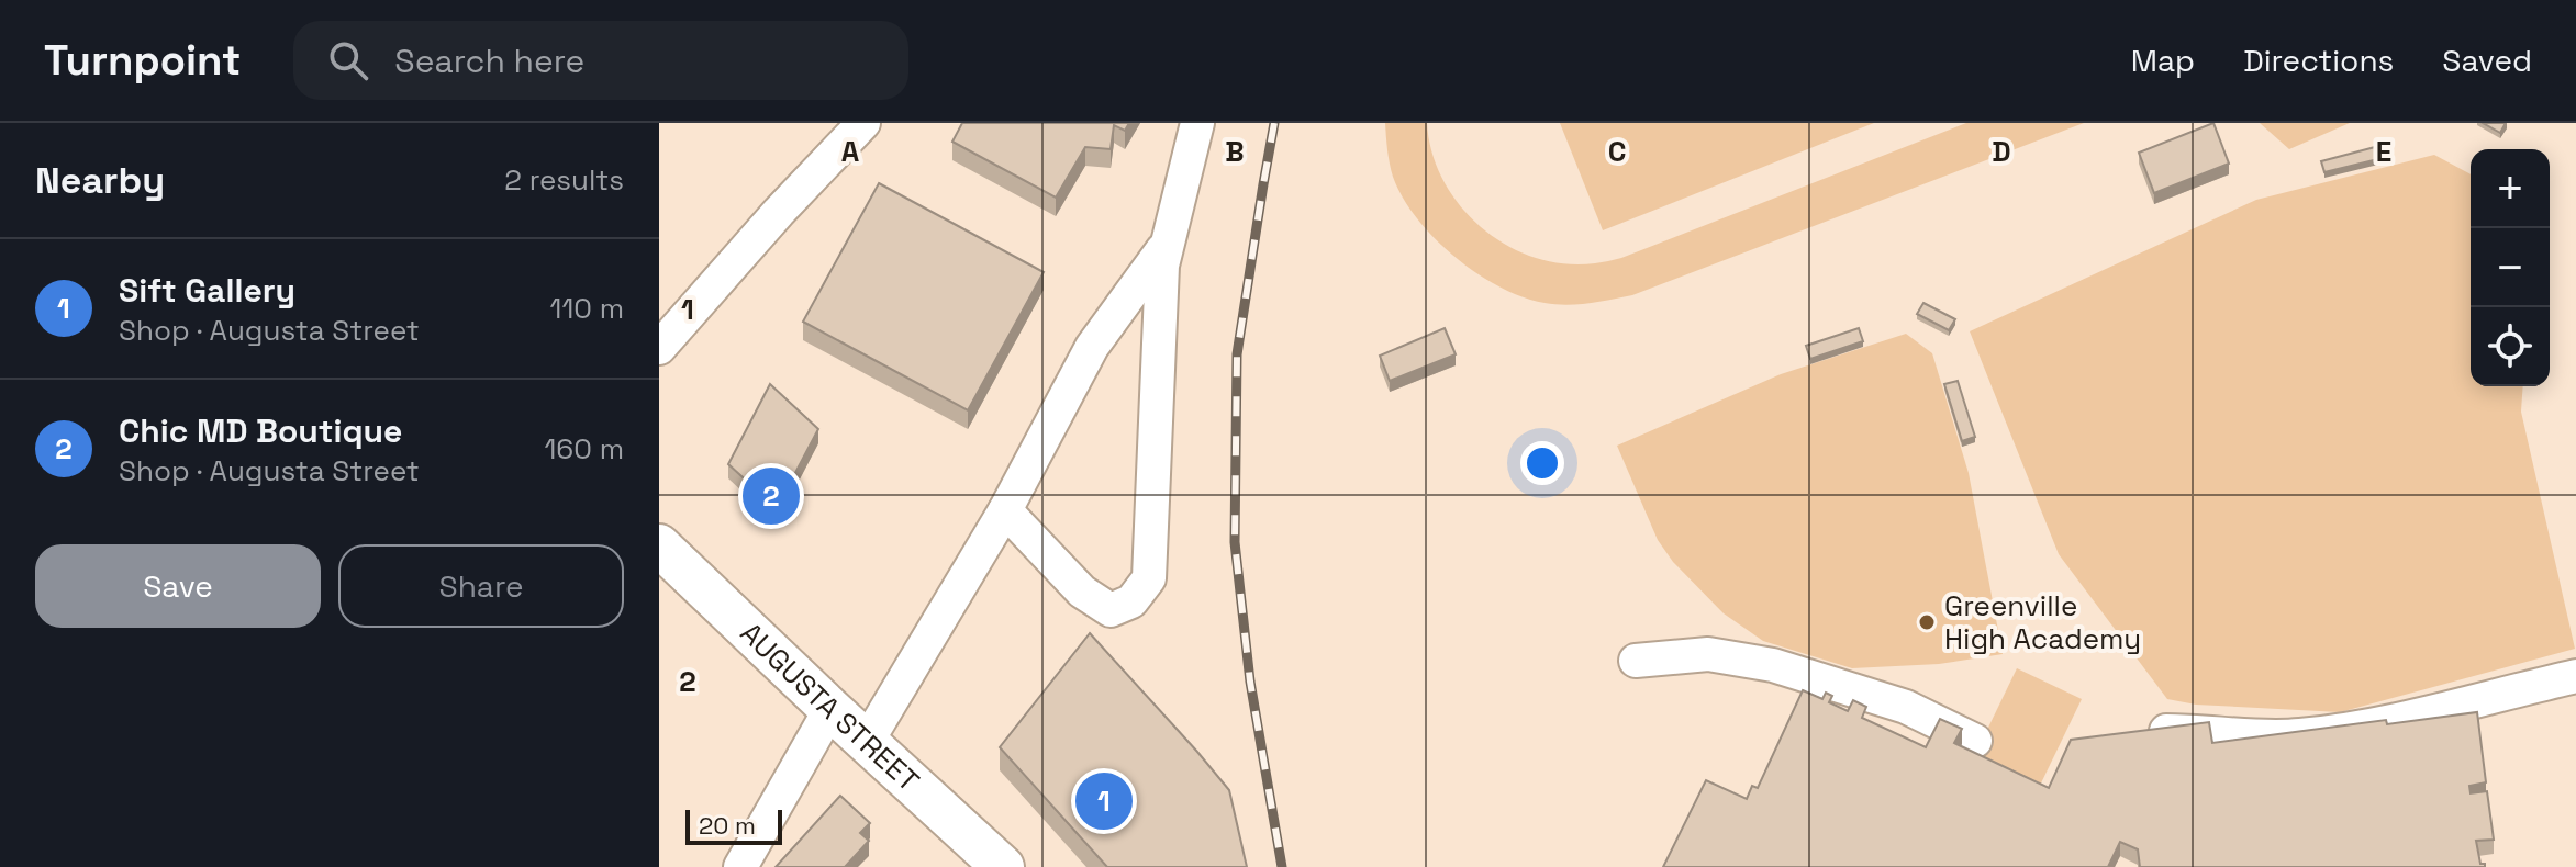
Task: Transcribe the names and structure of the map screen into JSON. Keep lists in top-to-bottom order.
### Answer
{
  "streets": {
    "main road": ["AUGUSTA STREET"]
  },
  "places": ["Greenville High Academy"],
  "scale_bar": "20 m",
  "page": {
    "header": "Turnpoint",
    "search": "Search here",
    "nav": ["Map", "Directions", "Saved"],
    "heading": ["Nearby", "2 results"],
    "map_buttons": ["+", "−"],
    "list": [
      {
        "mark": "1",
        "name": "Sift Gallery",
        "note": "Shop · Augusta Street",
        "value": "110 m"
      },
      {
        "mark": "2",
        "name": "Chic MD Boutique",
        "note": "Shop · Augusta Street",
        "value": "160 m"
      }
    ],
    "pins": ["2", "1"],
    "buttons": ["Save", "Share"],
    "scale": "20 m"
  },
  "grid": {
    "columns": [
      "A",
      "B",
      "C",
      "D",
      "E"
    ],
    "rows": ["1", "2"]
  }
}
